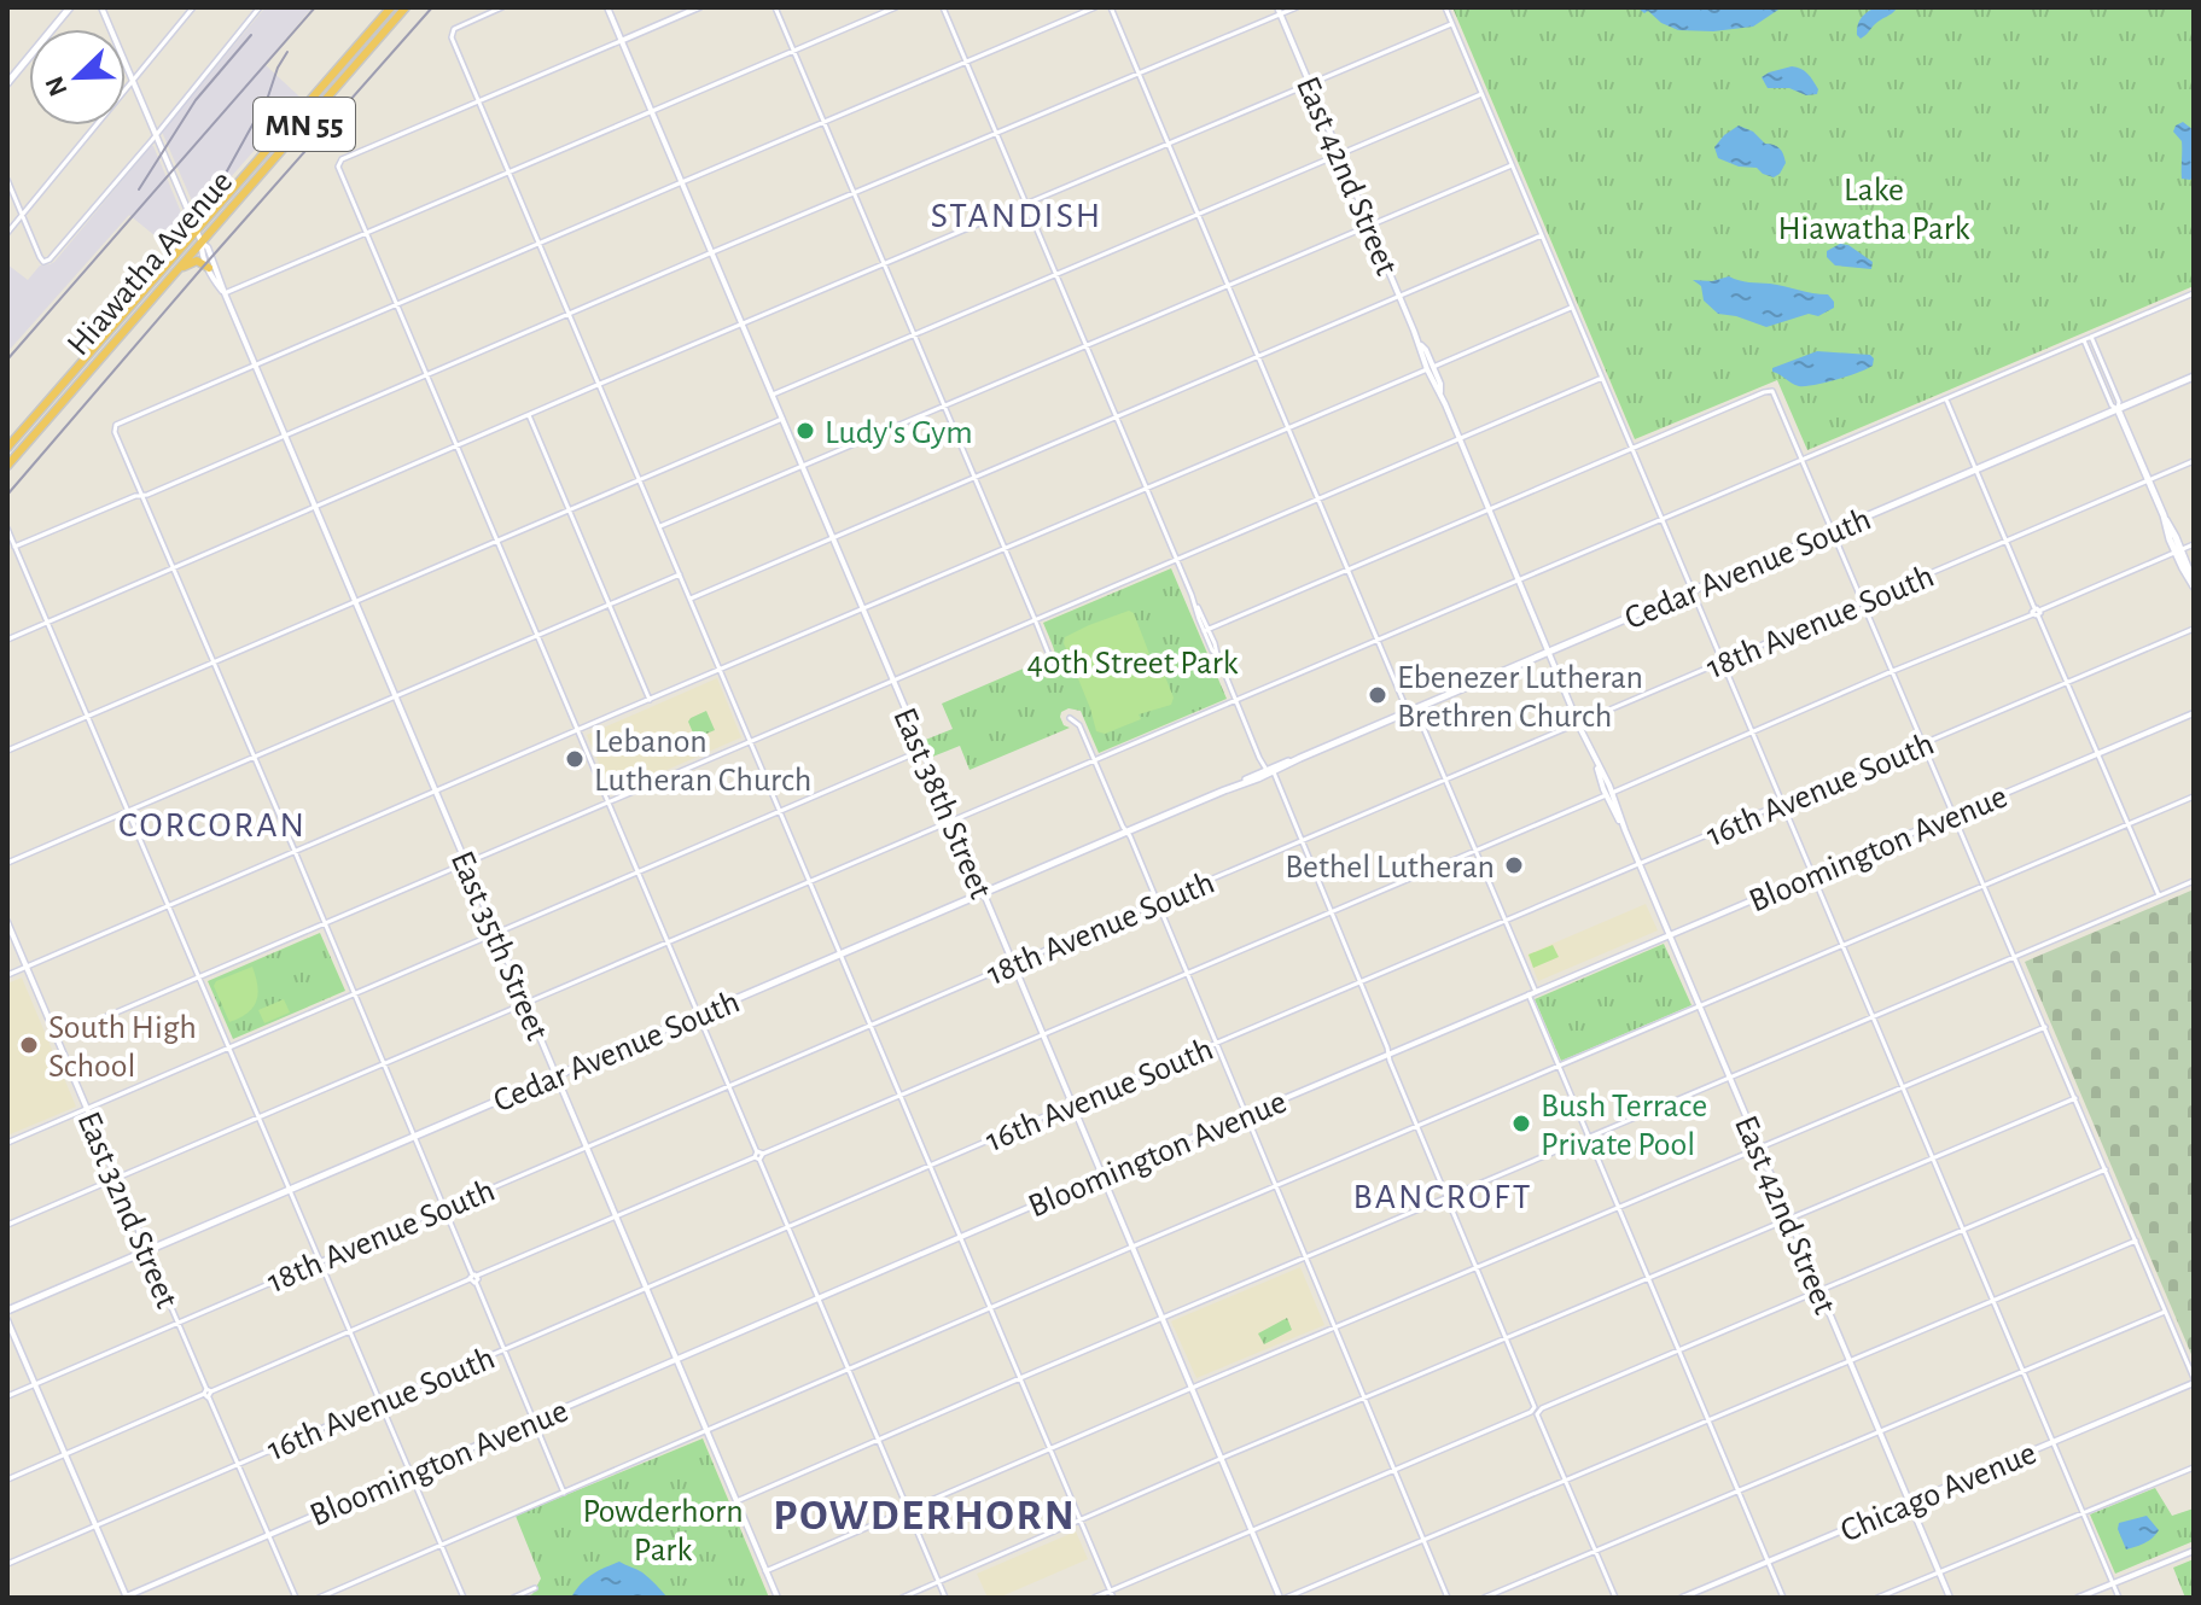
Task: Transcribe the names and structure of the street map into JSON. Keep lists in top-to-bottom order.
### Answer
{
  "streets": {
    "highway": ["MN 55", "Hiawatha Avenue"],
    "main road": ["Cedar Avenue South"],
    "street": [
      "East 42nd Street",
      "18th Avenue South",
      "16th Avenue South",
      "East 38th Street",
      "Bloomington Avenue",
      "East 35th Street",
      "East 32nd Street",
      "Chicago Avenue"
    ]
  },
  "crossings": [
    ["East 42nd Street", "Cedar Avenue South"],
    ["East 42nd Street", "18th Avenue South"],
    ["East 42nd Street", "16th Avenue South"],
    ["East 42nd Street", "Bloomington Avenue"],
    ["East 42nd Street", "Chicago Avenue"],
    ["Hiawatha Avenue", "East 35th Street"],
    ["Cedar Avenue South", "East 38th Street"],
    ["Cedar Avenue South", "East 35th Street"],
    ["Cedar Avenue South", "East 32nd Street"],
    ["18th Avenue South", "East 38th Street"],
    ["18th Avenue South", "East 35th Street"],
    ["18th Avenue South", "East 32nd Street"],
    ["16th Avenue South", "East 38th Street"],
    ["16th Avenue South", "East 35th Street"],
    ["16th Avenue South", "East 32nd Street"],
    ["East 38th Street", "Bloomington Avenue"],
    ["Bloomington Avenue", "East 35th Street"],
    ["Bloomington Avenue", "East 32nd Street"]
  ],
  "districts": [
    "STANDISH",
    "CORCORAN",
    "BANCROFT",
    "POWDERHORN"
  ],
  "parks": ["Lake Hiawatha Park", "40th Street Park", "Powderhorn Park"],
  "places": [
    "Ludy's Gym",
    "Ebenezer Lutheran Brethren Church",
    "Lebanon Lutheran Church",
    "Bethel Lutheran",
    "South High School",
    "Bush Terrace Private Pool"
  ],
  "north": "bottom left"
}
